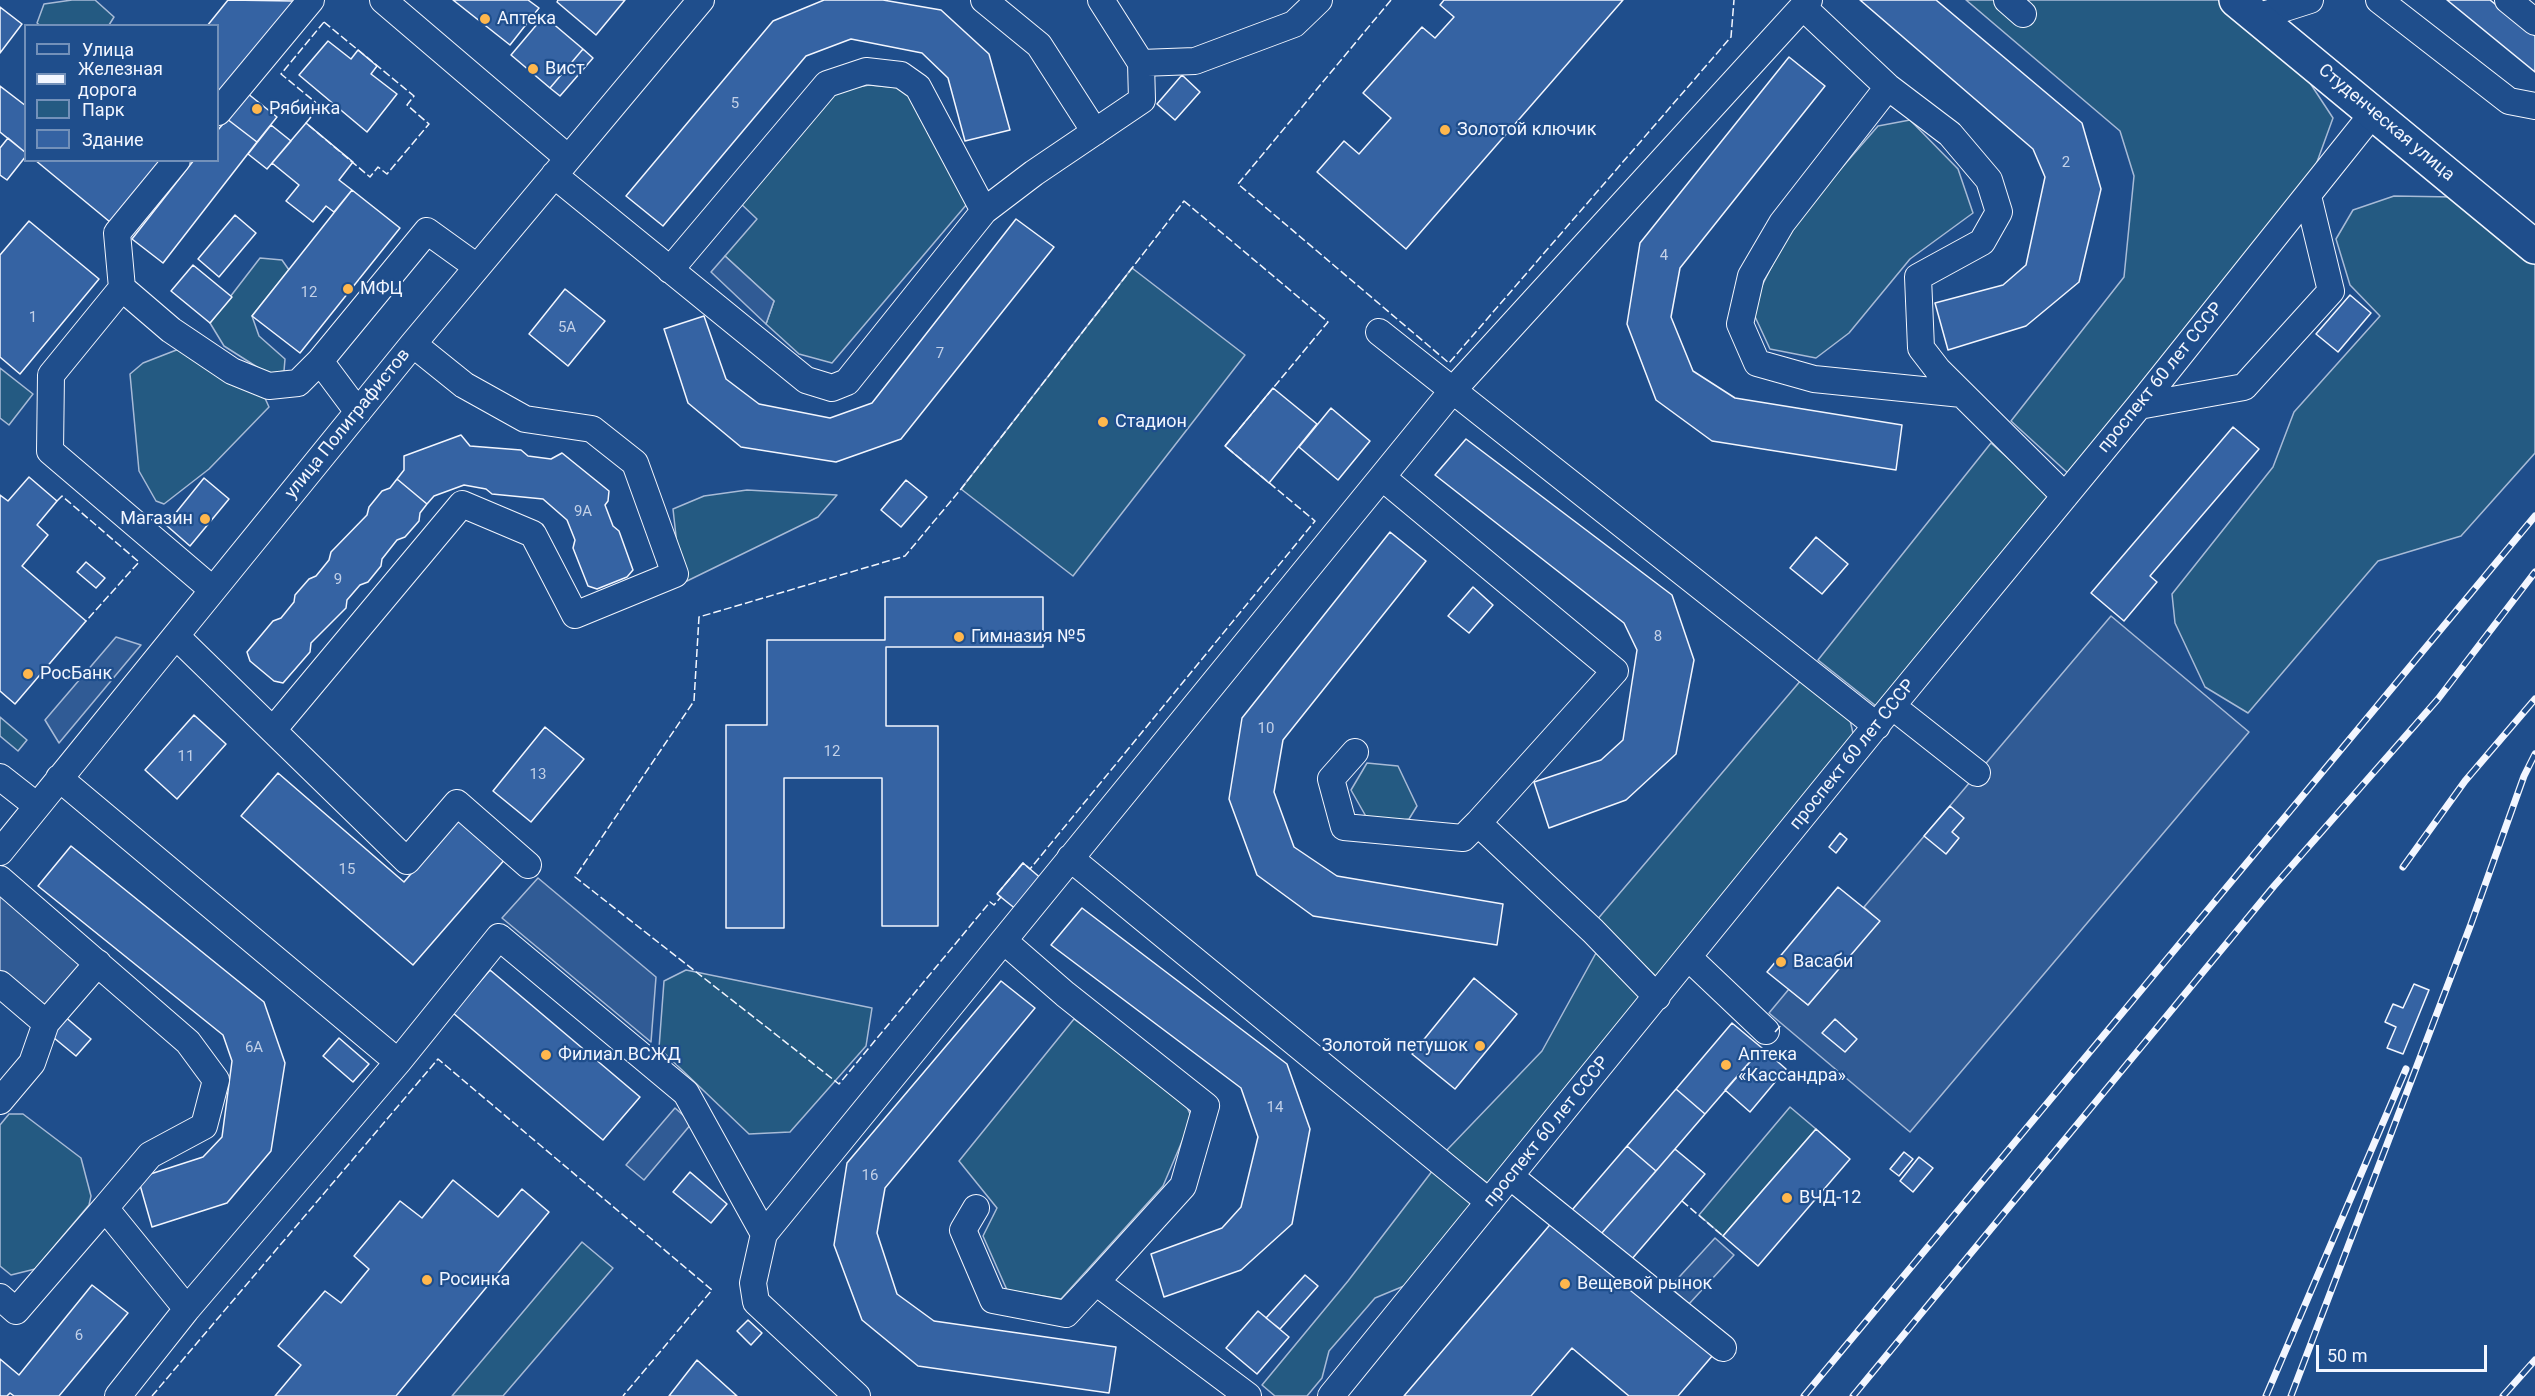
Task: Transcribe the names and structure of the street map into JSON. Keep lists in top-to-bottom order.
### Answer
{
  "streets": {
    "main road": ["Студенческая улица"],
    "street": ["проспект 60 лет СССР", "улица Полиграфистов"]
  },
  "crossings": [
    ["Студенческая улица", "проспект 60 лет СССР"]
  ],
  "places": [
    "Аптека",
    "Вист",
    "Рябинка",
    "Золотой ключик",
    "МФЦ",
    "Стадион",
    "Магазин",
    "Гимназия №5",
    "РосБанк",
    "Васаби",
    "Золотой петушок",
    "Филиал ВСЖД",
    "Аптека «Кассандра»",
    "ВЧД-12",
    "Росинка",
    "Вещевой рынок"
  ],
  "house_numbers": [
    "5",
    "2",
    "4",
    "12",
    "1",
    "5А",
    "7",
    "9А",
    "9",
    "8",
    "10",
    "12",
    "11",
    "13",
    "15",
    "6А",
    "14",
    "16",
    "6"
  ],
  "legend": [
    "Улица",
    "Железная дорога",
    "Парк",
    "Здание"
  ],
  "scale_bar": "50 m"
}
